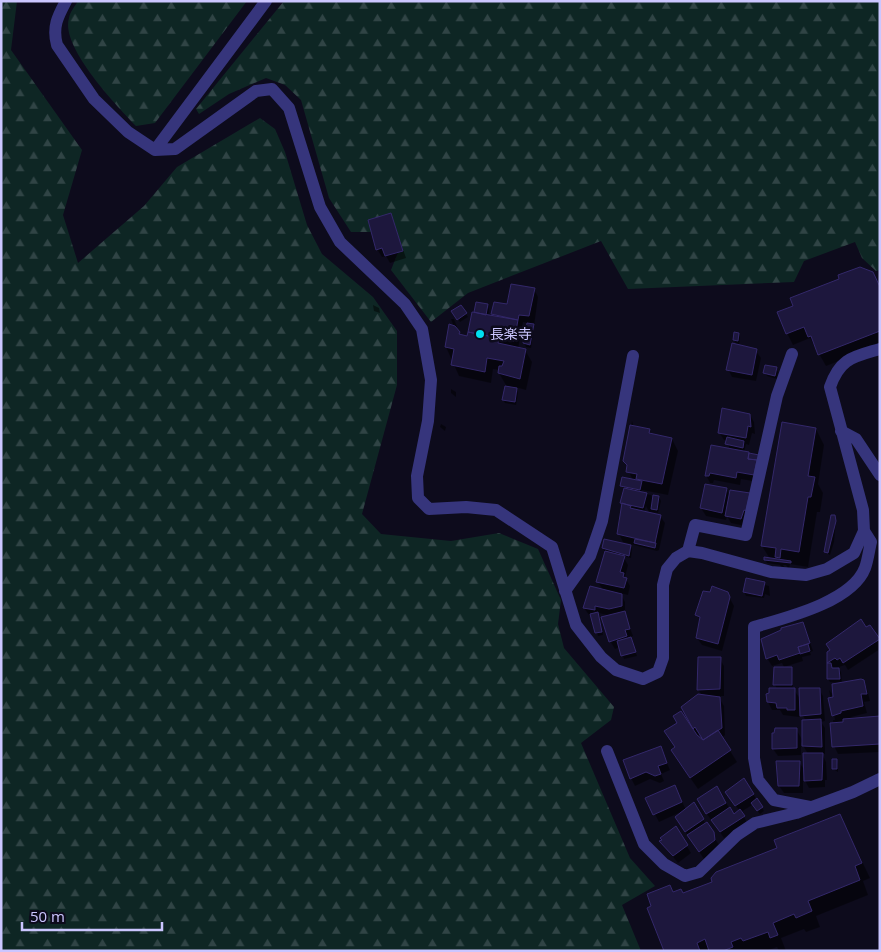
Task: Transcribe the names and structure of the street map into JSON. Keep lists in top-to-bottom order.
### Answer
{
  "places": ["長楽寺"],
  "scale_bar": "50 m"
}
